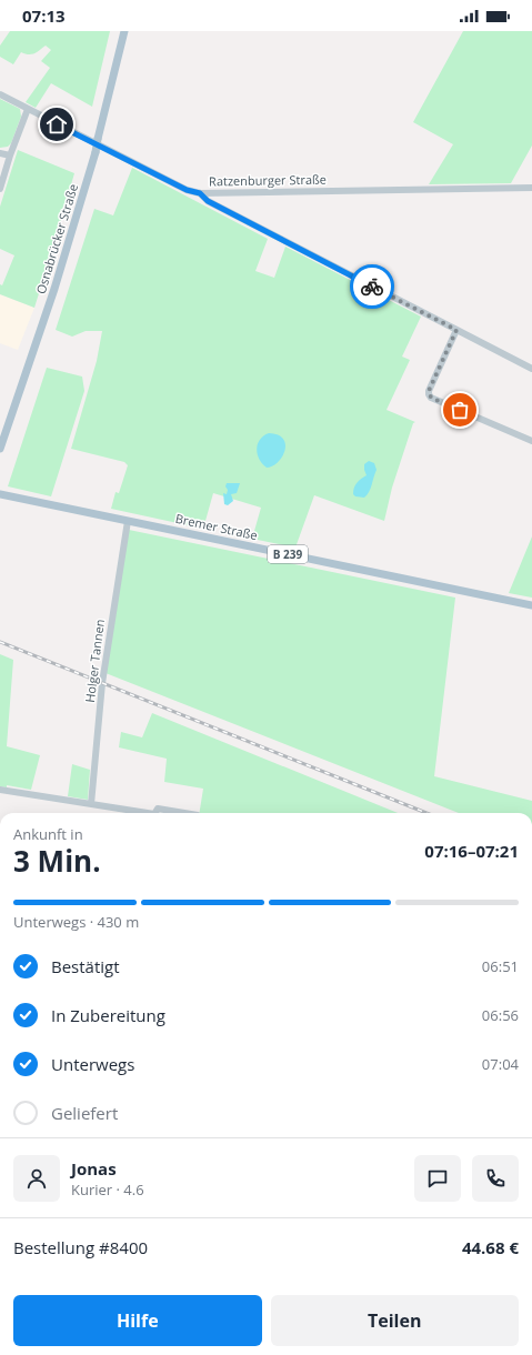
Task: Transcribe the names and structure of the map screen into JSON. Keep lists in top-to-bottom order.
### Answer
{
  "streets": {
    "main road": ["Osnabrücker Straße", "Bremer Straße", "B 239"],
    "street": ["Ratzenburger Straße", "Holger Tannen"]
  },
  "crossings": [
    ["Bremer Straße", "Holger Tannen"]
  ],
  "page": {
    "status": "07:13",
    "heading": ["3 Min.", "Ankunft in", "07:16–07:21"],
    "panel": [
      "Jonas",
      "Kurier · 4.6",
      "Bestellung #8400",
      "44.68 €"
    ],
    "bar": "Unterwegs · 430 m",
    "list": [
      ["Bestätigt", "06:51"],
      ["In Zubereitung", "06:56"],
      ["Unterwegs", "07:04"],
      "Geliefert"
    ],
    "buttons": ["Hilfe", "Teilen"]
  }
}
